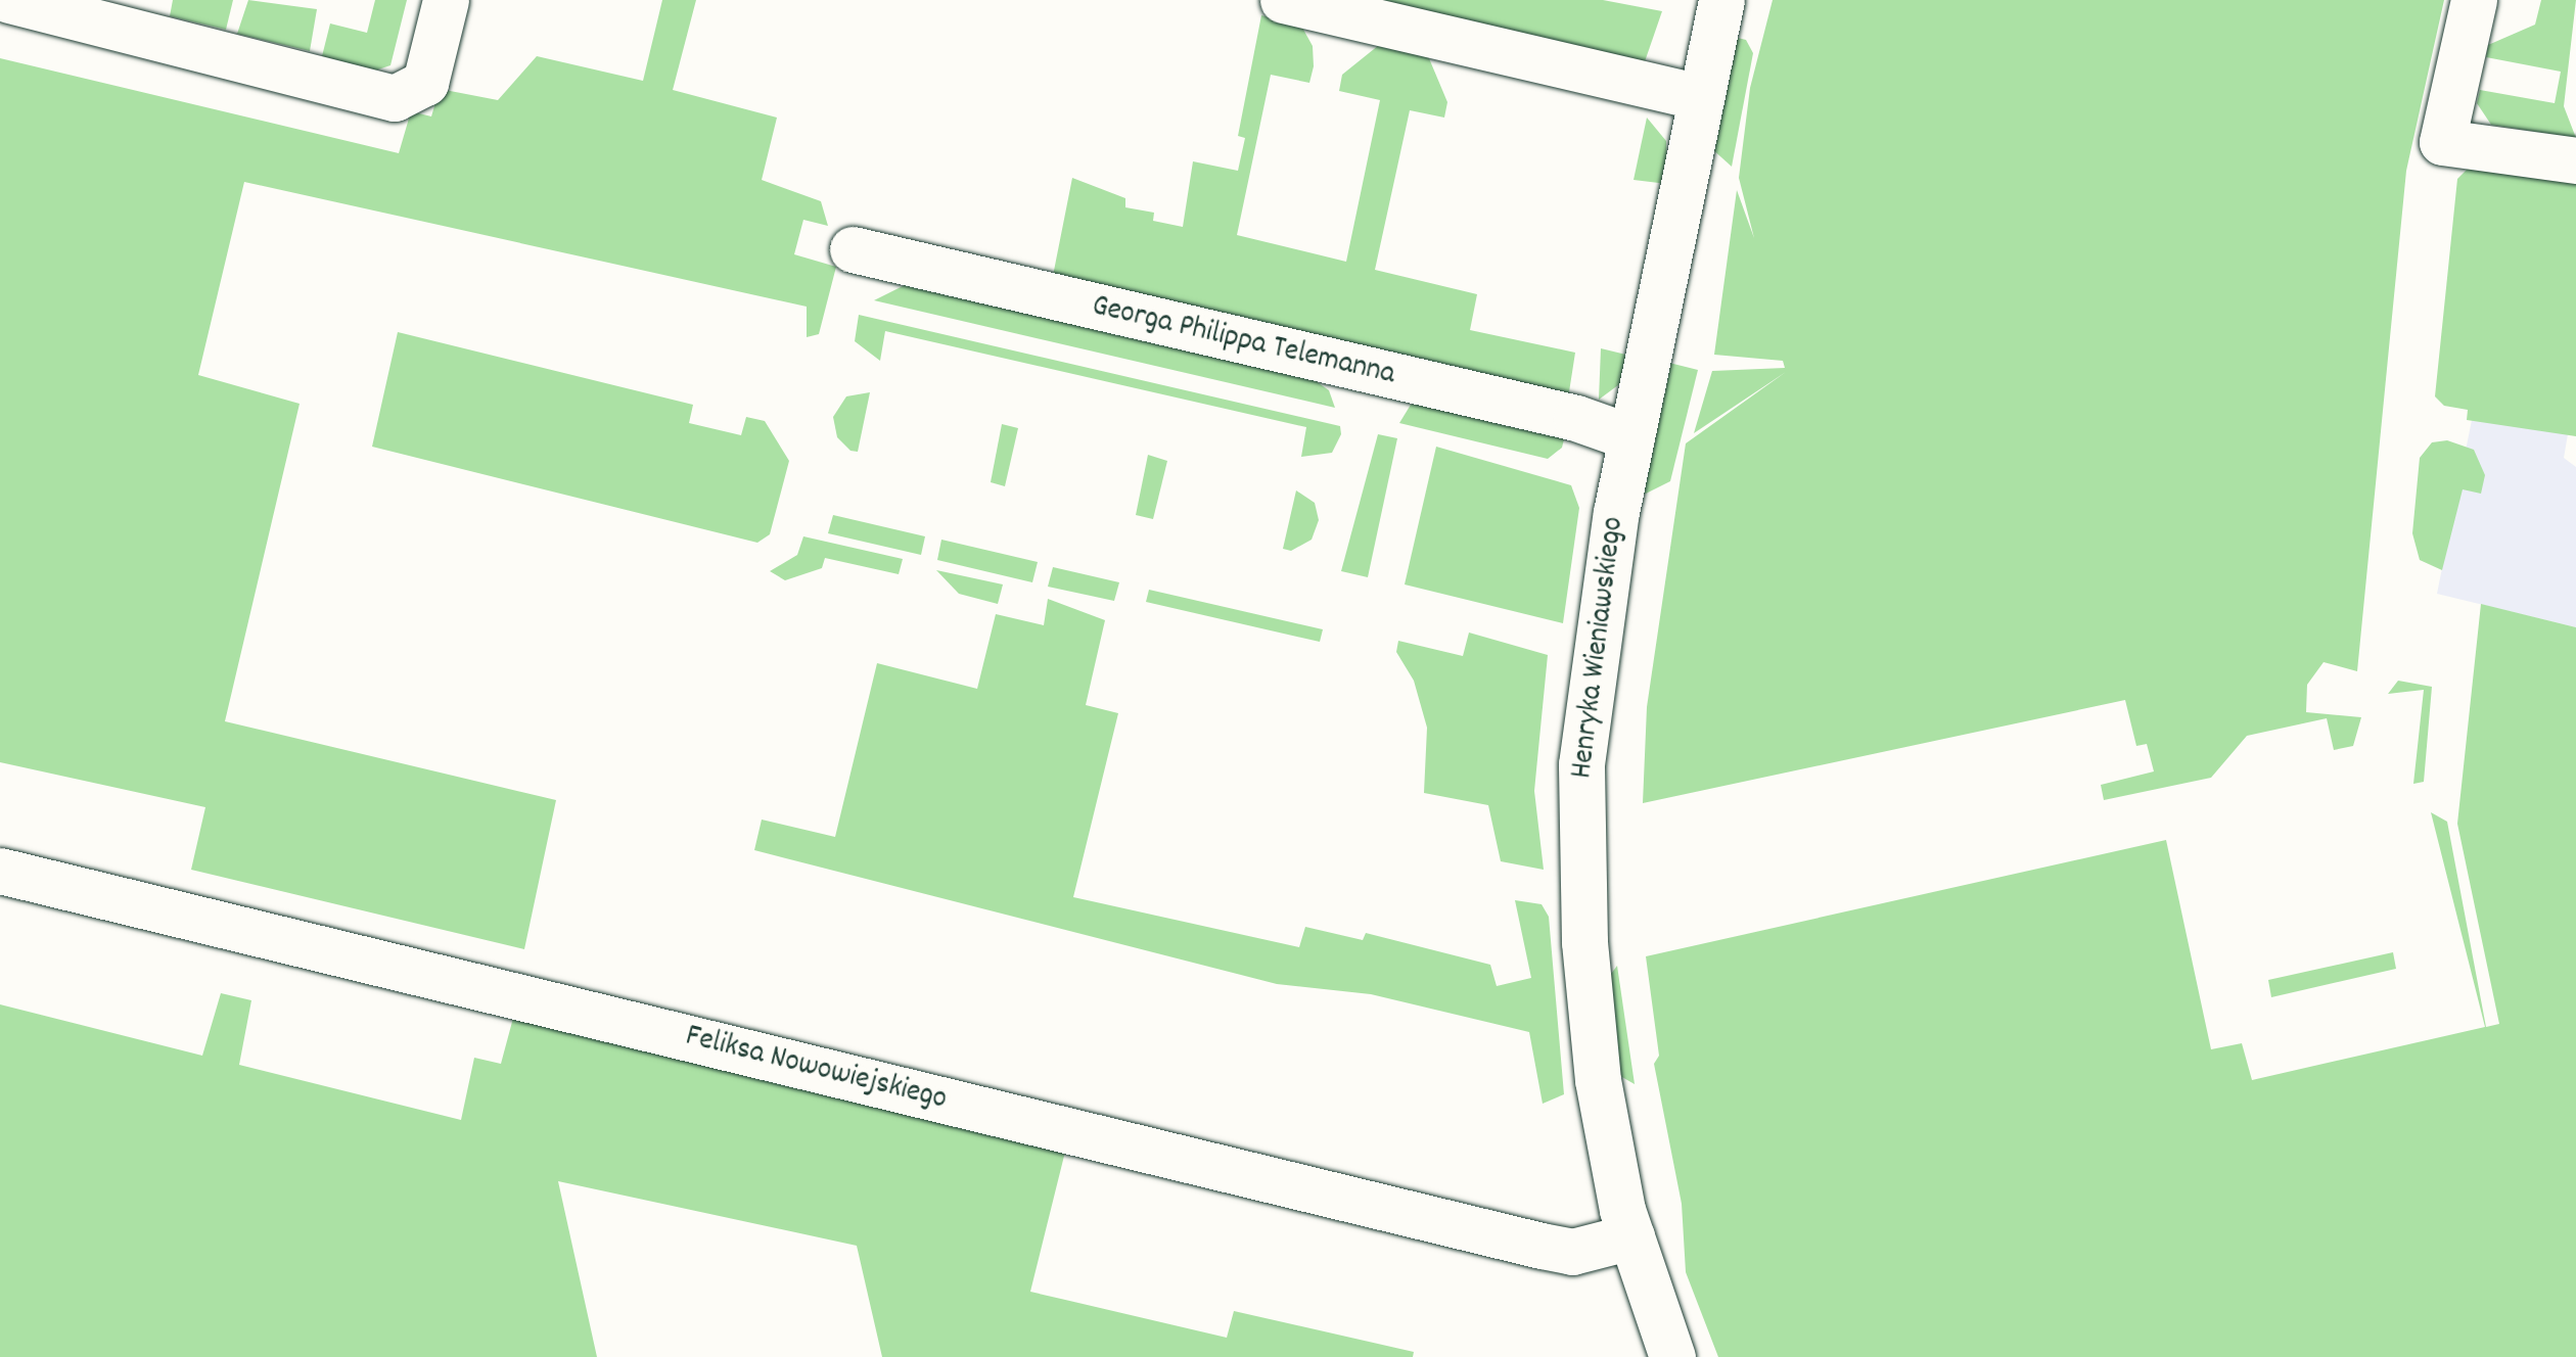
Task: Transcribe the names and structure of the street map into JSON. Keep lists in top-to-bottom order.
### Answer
{
  "streets": {
    "street": ["Georga Philippa Telemanna", "Henryka Wieniawskiego", "Feliksa Nowowiejskiego"]
  },
  "crossings": [
    ["Georga Philippa Telemanna", "Henryka Wieniawskiego"],
    ["Henryka Wieniawskiego", "Feliksa Nowowiejskiego"]
  ]
}
